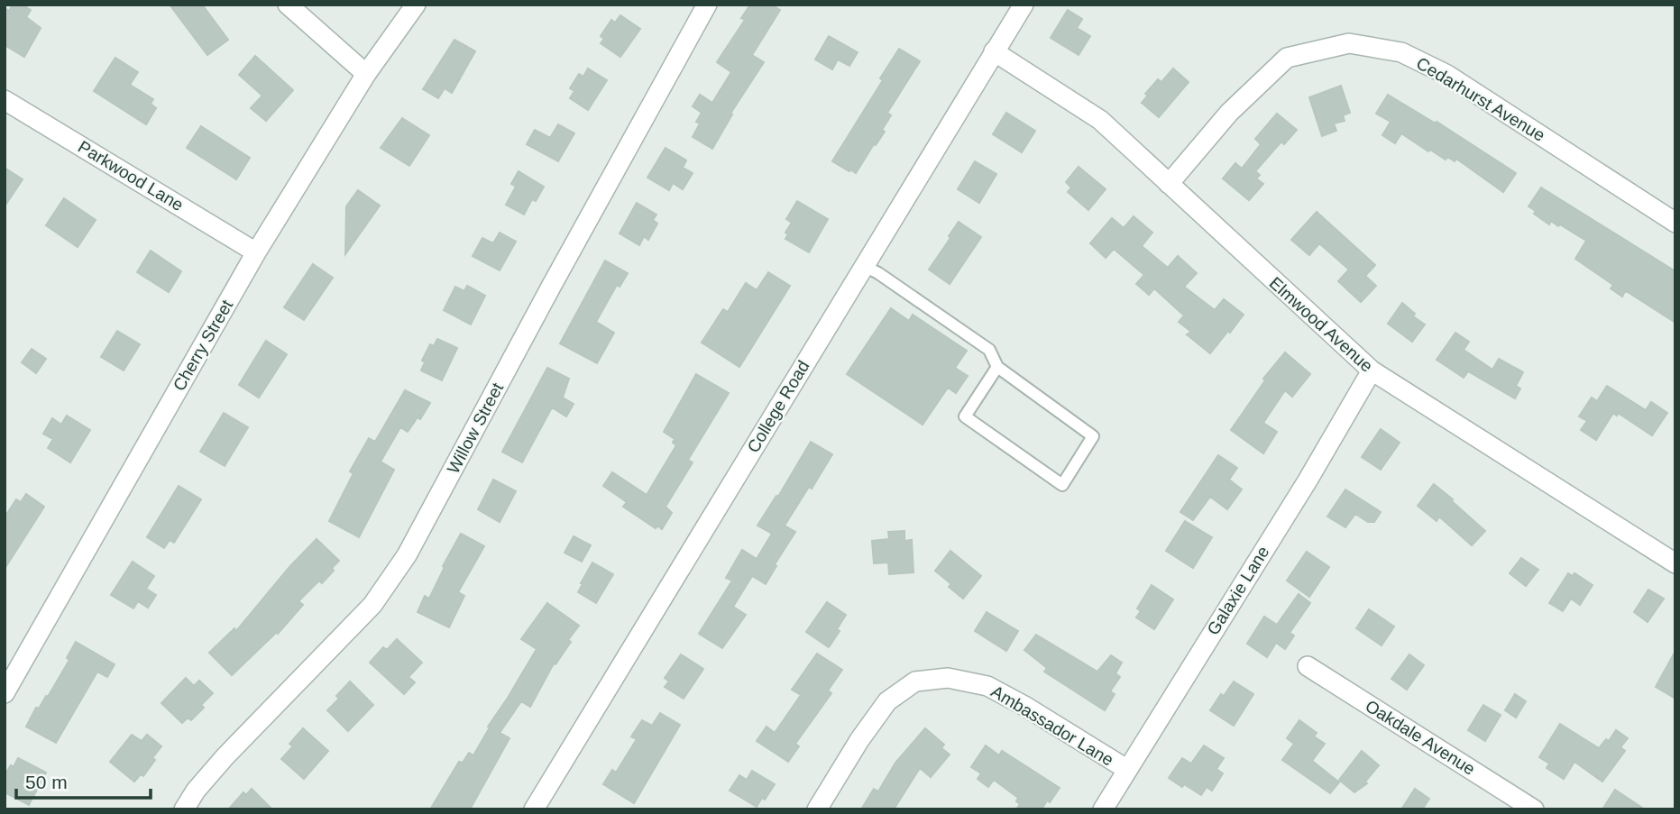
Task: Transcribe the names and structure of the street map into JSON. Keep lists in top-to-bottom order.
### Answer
{
  "streets": {
    "street": [
      "Cedarhurst Avenue",
      "Parkwood Lane",
      "Elmwood Avenue",
      "Cherry Street",
      "College Road",
      "Willow Street",
      "Galaxie Lane",
      "Ambassador Lane",
      "Oakdale Avenue"
    ]
  },
  "crossings": [
    ["Cedarhurst Avenue", "Elmwood Avenue"],
    ["Parkwood Lane", "Cherry Street"],
    ["Elmwood Avenue", "College Road"],
    ["Elmwood Avenue", "Galaxie Lane"],
    ["Galaxie Lane", "Ambassador Lane"]
  ],
  "scale_bar": "50 m"
}
